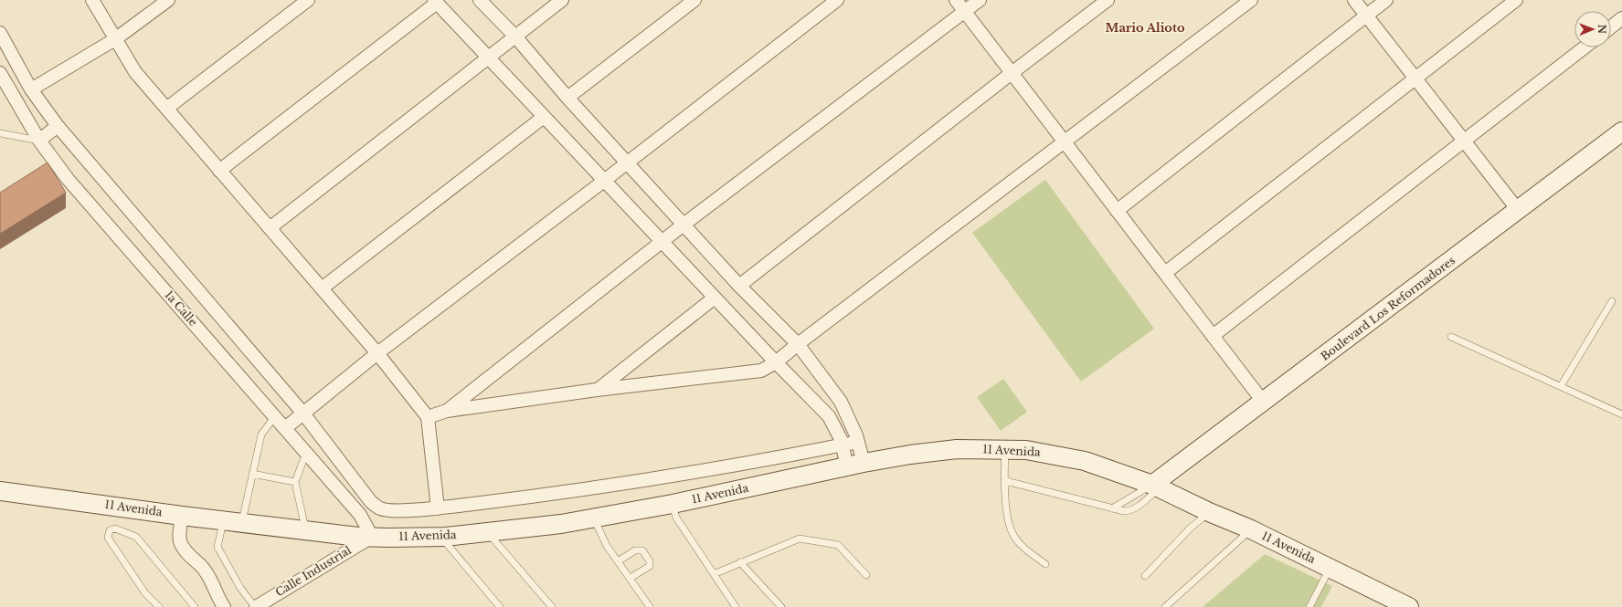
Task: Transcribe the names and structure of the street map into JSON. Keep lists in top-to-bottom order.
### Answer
{
  "streets": {
    "main road": ["Boulevard Los Reformadores", "11 Avenida"],
    "street": ["1a Calle", "Calle Industrial"]
  },
  "crossings": [
    ["1a Calle", "11 Avenida"],
    ["1a Calle", "Calle Industrial"],
    ["Boulevard Los Reformadores", "11 Avenida"],
    ["11 Avenida", "Calle Industrial"]
  ],
  "districts": ["Mario Alioto"],
  "north": "right"
}
